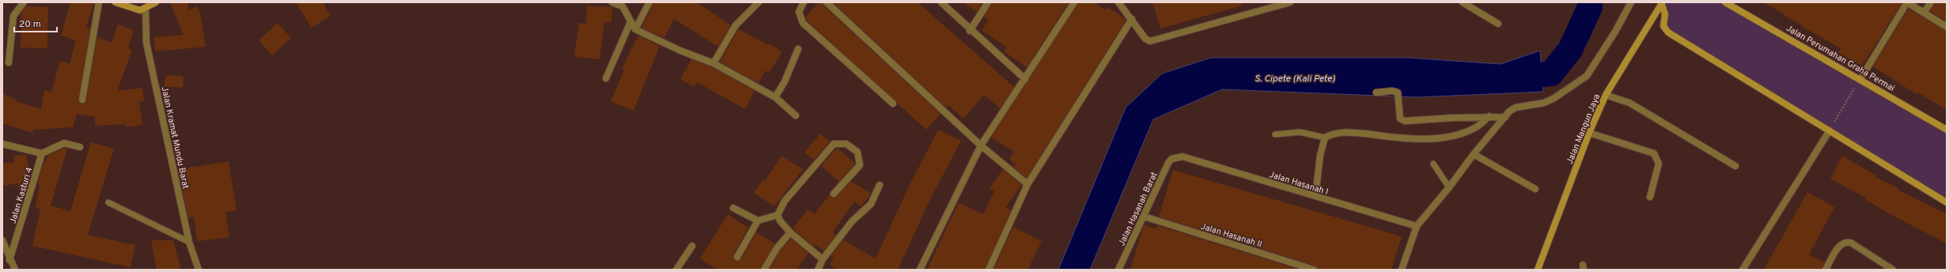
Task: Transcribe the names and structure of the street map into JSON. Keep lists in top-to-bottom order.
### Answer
{
  "streets": {
    "street": [
      "Jalan Perumahan Graha Permai",
      "Jalan Mangun Jaya",
      "Jalan Kramat Mundu Barat",
      "Jalan Hasanah I",
      "Jalan Kasturi 4",
      "Jalan Hasanah Barat",
      "Jalan Hasanah II"
    ]
  },
  "crossings": [
    ["Jalan Hasanah I", "Jalan Hasanah Barat"],
    ["Jalan Hasanah Barat", "Jalan Hasanah II"]
  ],
  "water": ["S. Cipete (Kali Pete)"],
  "scale_bar": "20 m"
}
